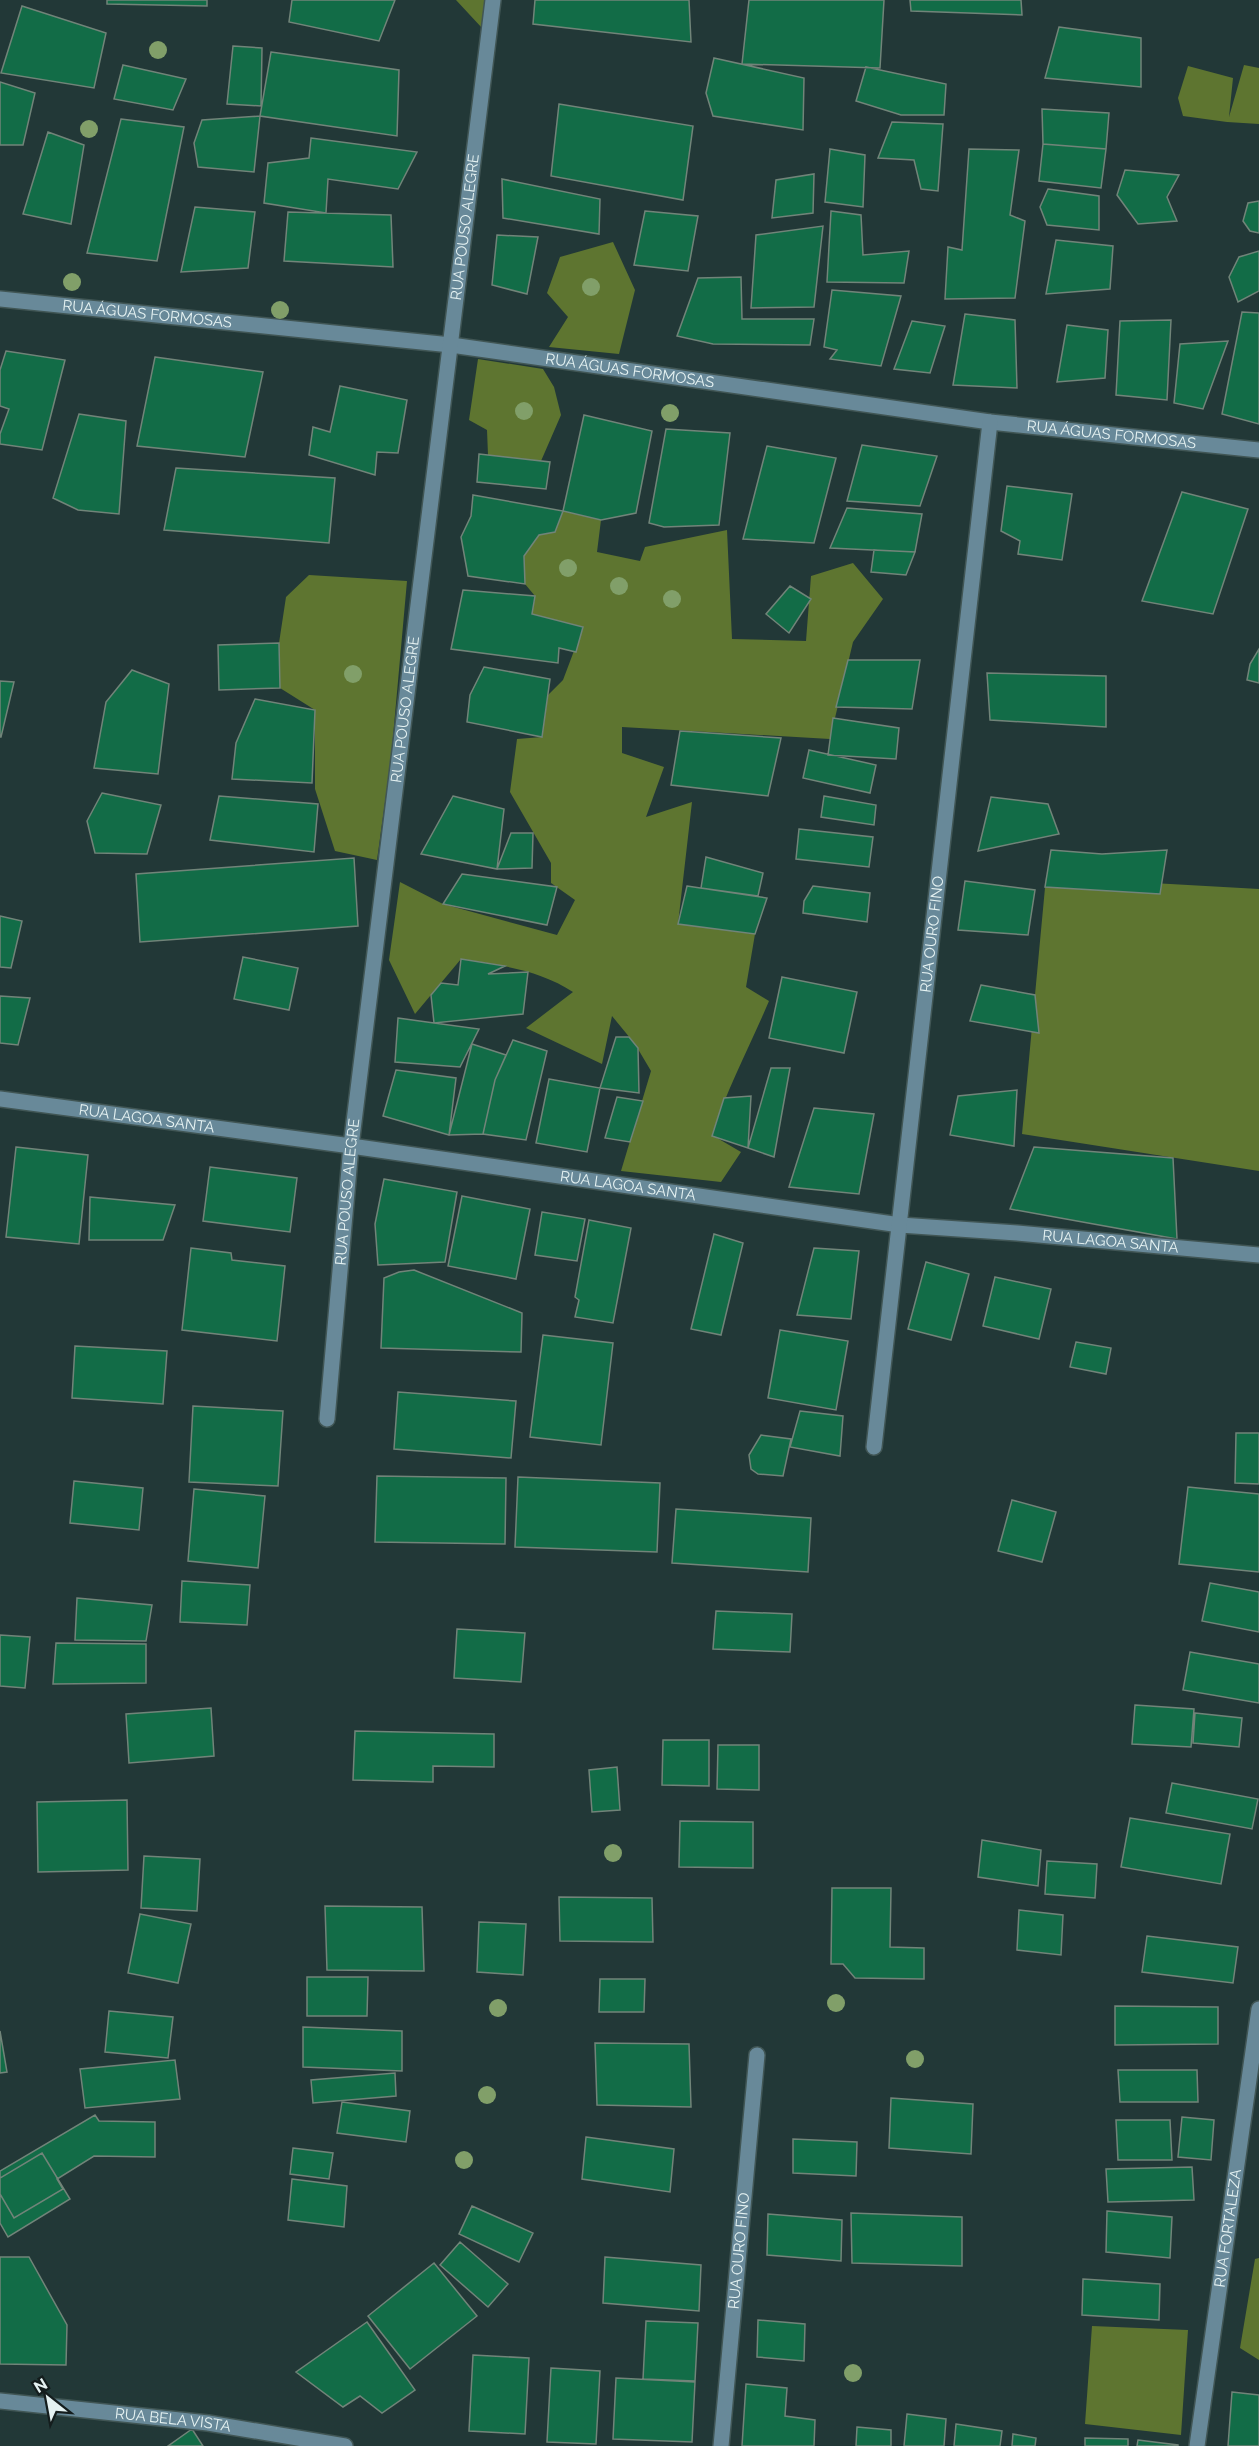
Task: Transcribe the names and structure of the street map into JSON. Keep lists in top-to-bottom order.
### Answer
{
  "streets": {
    "street": [
      "RUA POUSO ALEGRE",
      "RUA ÁGUAS FORMOSAS",
      "RUA OURO FINO",
      "RUA LAGOA SANTA",
      "RUA FORTALEZA",
      "RUA BELA VISTA"
    ]
  },
  "crossings": [
    ["RUA POUSO ALEGRE", "RUA ÁGUAS FORMOSAS"],
    ["RUA POUSO ALEGRE", "RUA LAGOA SANTA"],
    ["RUA ÁGUAS FORMOSAS", "RUA OURO FINO"],
    ["RUA OURO FINO", "RUA LAGOA SANTA"]
  ],
  "north": "top left"
}
